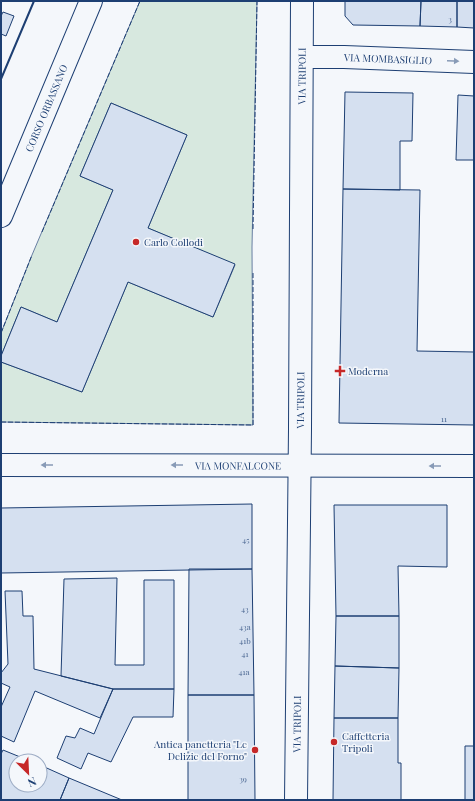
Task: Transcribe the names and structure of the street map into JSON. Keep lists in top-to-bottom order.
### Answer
{
  "streets": {
    "street": [
      "VIA MOMBASIGLIO",
      "VIA TRIPOLI",
      "CORSO ORBASSANO",
      "VIA MONFALCONE"
    ]
  },
  "crossings": [
    ["VIA MOMBASIGLIO", "VIA TRIPOLI"],
    ["VIA TRIPOLI", "VIA MONFALCONE"]
  ],
  "one_way": ["VIA MOMBASIGLIO", "VIA MONFALCONE"],
  "places": {
    "other": ["Carlo Collodi", "Caffetteria Tripoli", "Antica panetteria \"Le Delizie del Forno\""],
    "health": ["Moderna"]
  },
  "house_numbers": [
    "3",
    "11",
    "45",
    "43",
    "43a",
    "41b",
    "41",
    "41a",
    "39"
  ],
  "north": "bottom right"
}
